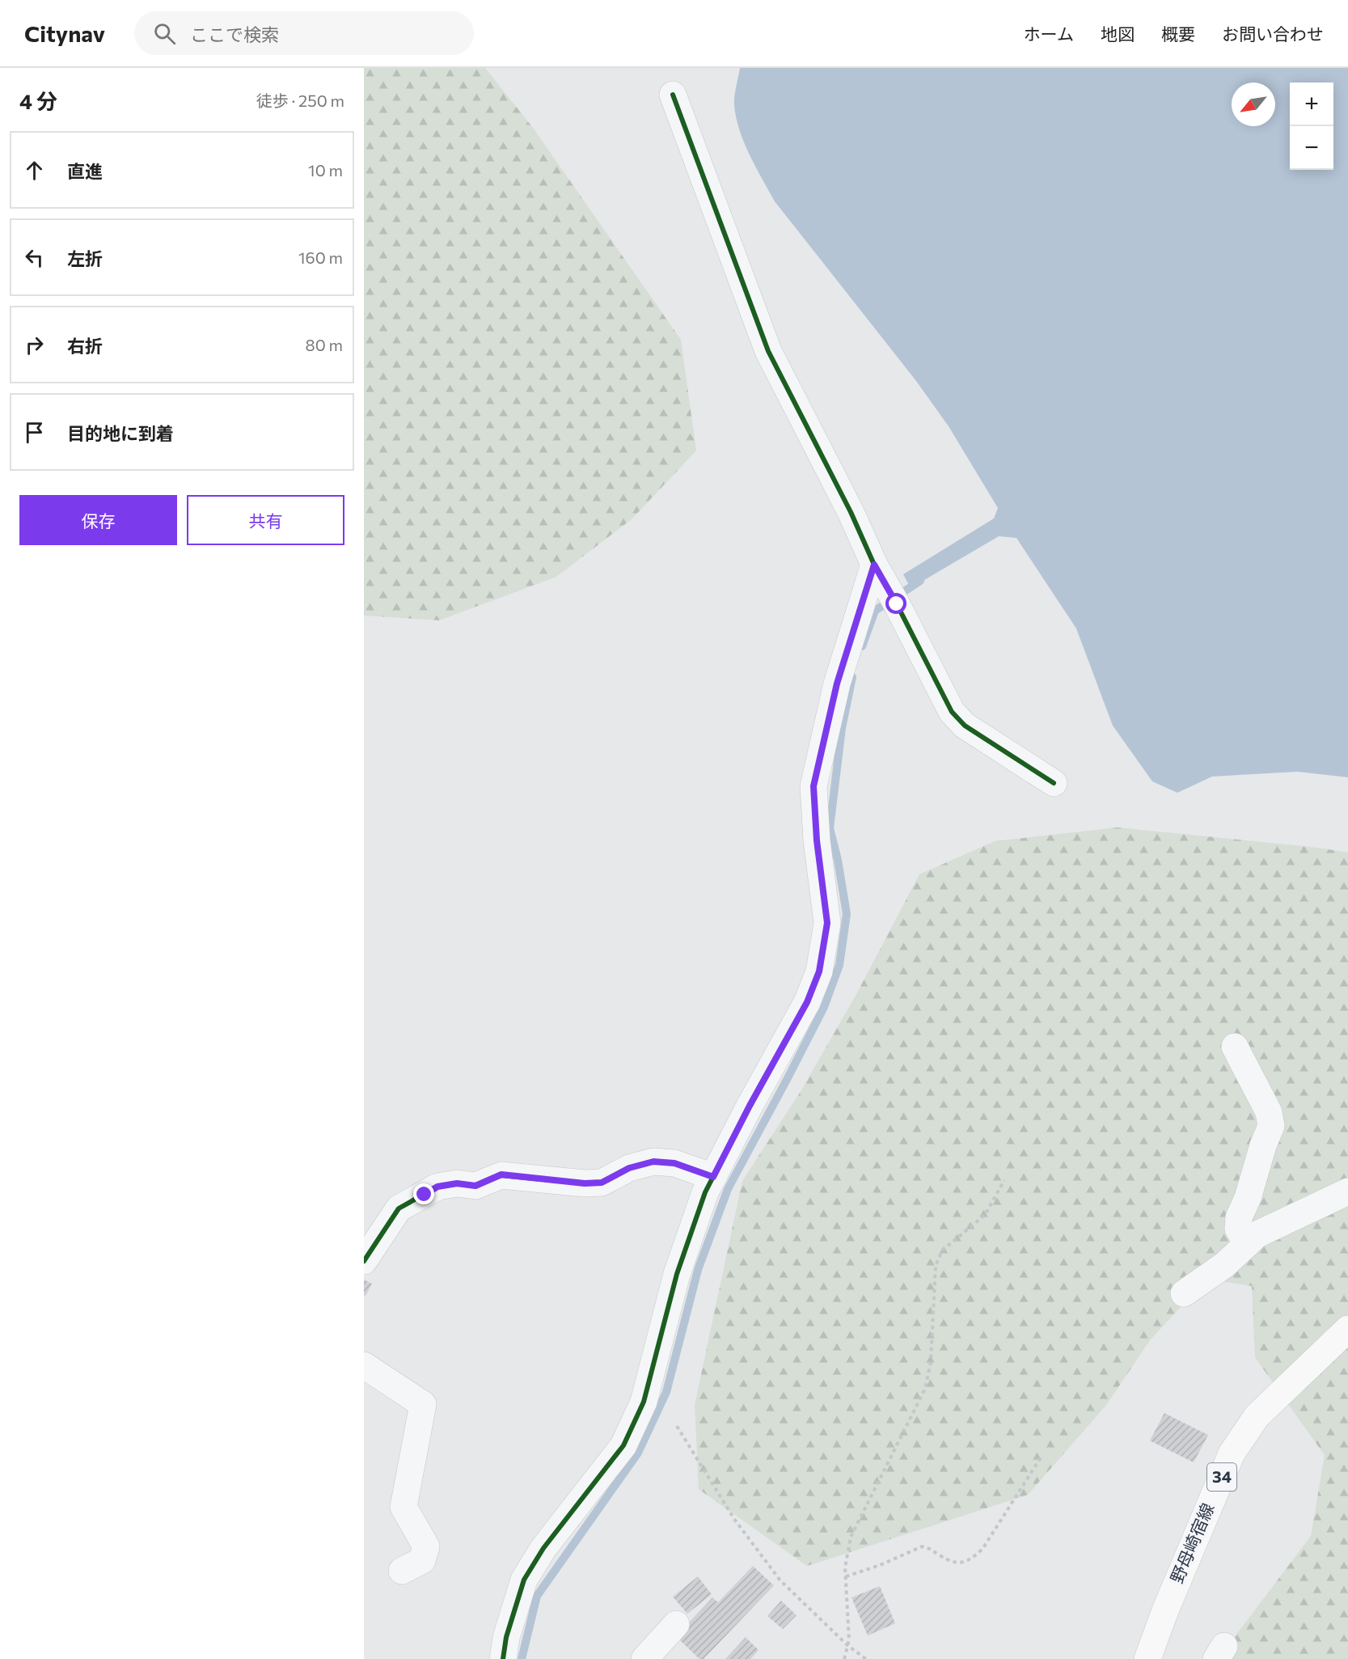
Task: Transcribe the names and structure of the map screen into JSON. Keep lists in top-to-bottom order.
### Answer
{
  "streets": {
    "main road": ["34", "野母崎宿線"]
  },
  "north": "bottom left",
  "page": {
    "header": "Citynav",
    "search": "ここで検索",
    "nav": [
      "ホーム",
      "地図",
      "概要",
      "お問い合わせ"
    ],
    "heading": ["4 分", "徒歩 · 250 m"],
    "map_buttons": ["+", "−"],
    "list": [
      ["直進", "10 m"],
      ["左折", "160 m"],
      ["右折", "80 m"],
      "目的地に到着"
    ],
    "buttons": ["保存", "共有"]
  }
}
